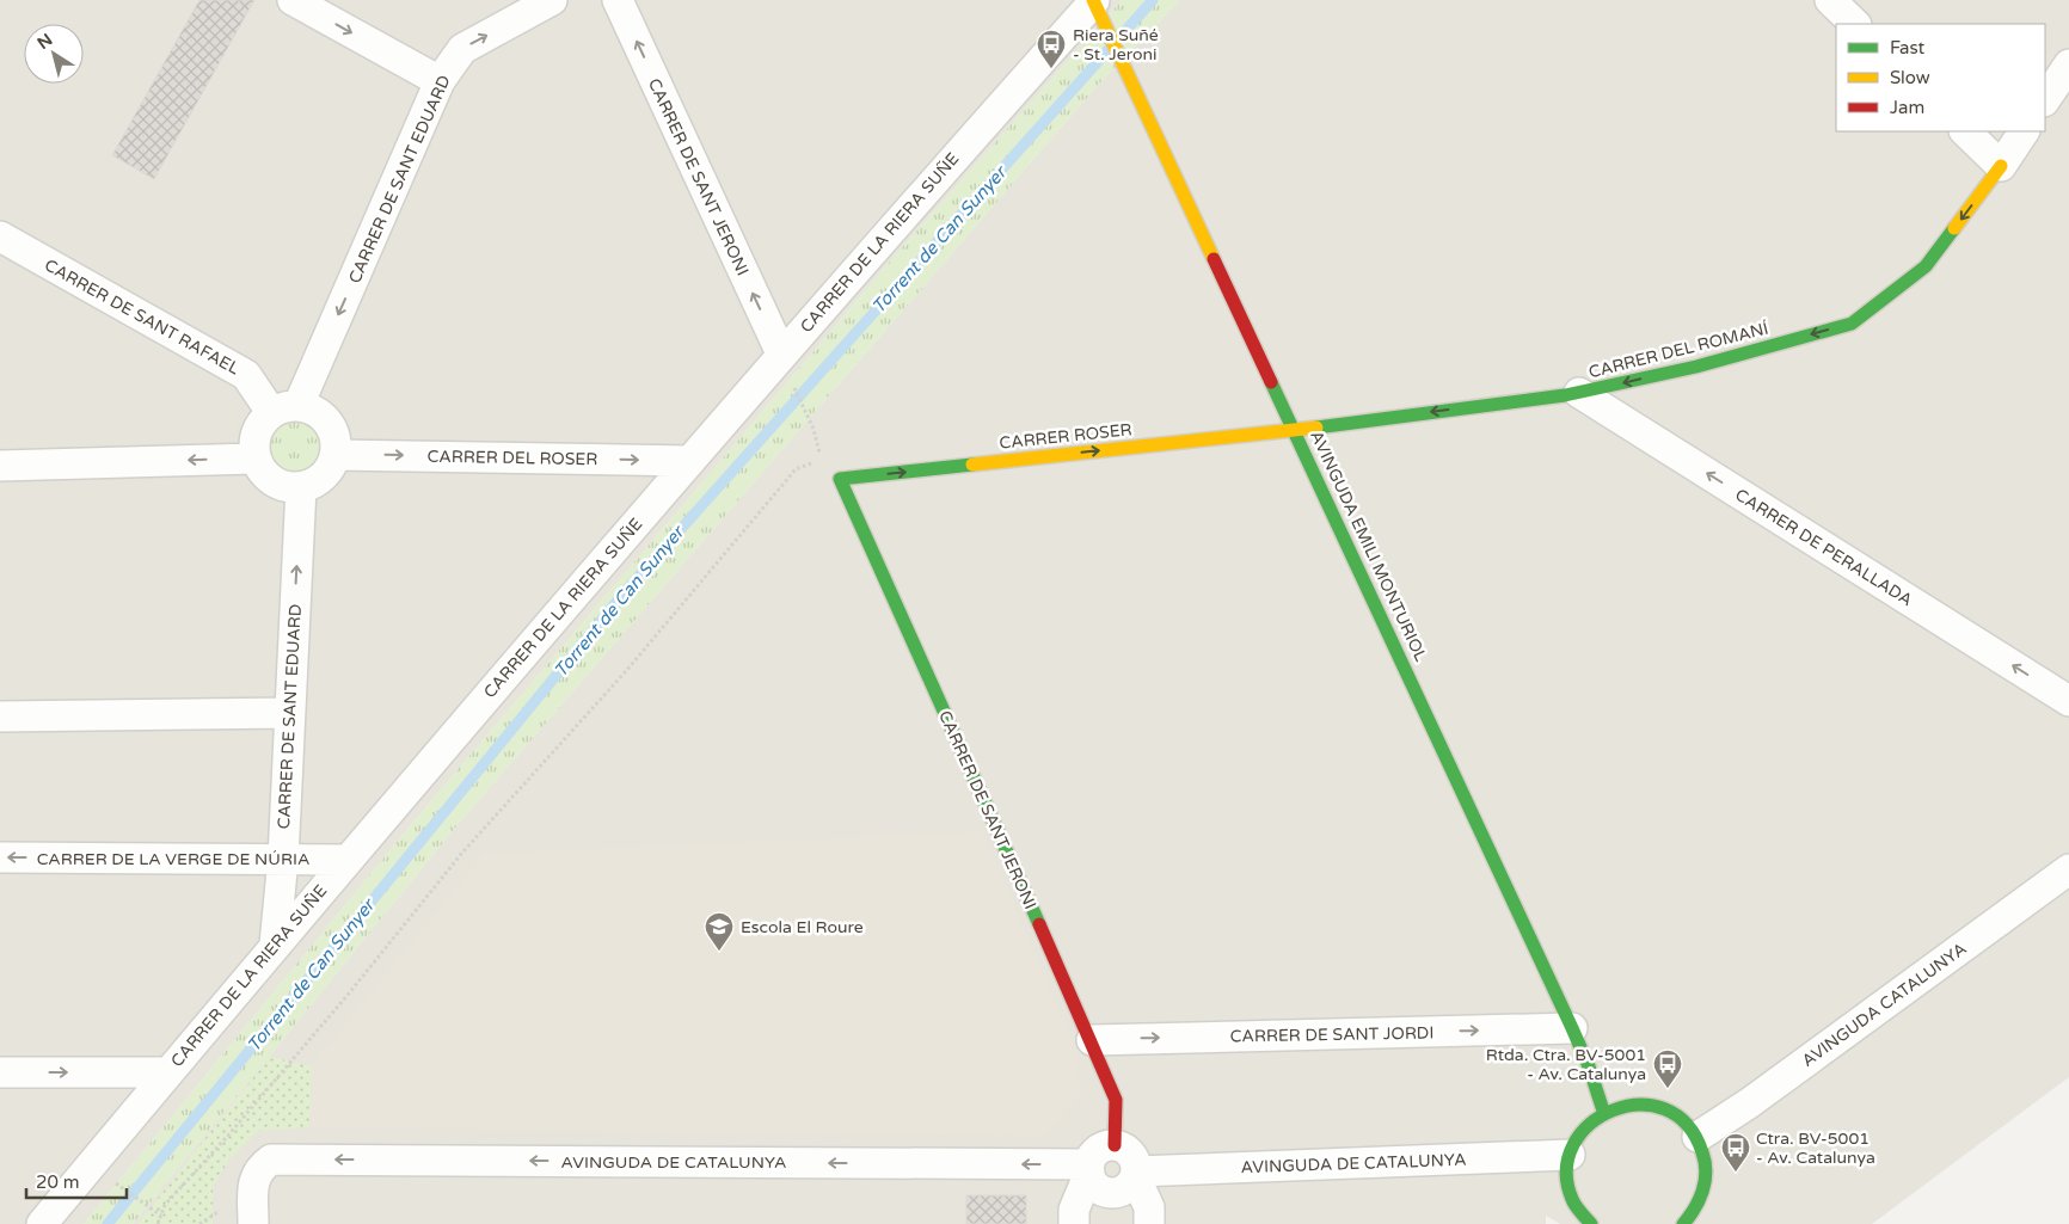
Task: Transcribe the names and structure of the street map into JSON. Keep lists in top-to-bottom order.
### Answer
{
  "streets": {
    "street": [
      "CARRER DE SANT JERONI",
      "CARRER DE SANT EDUARD",
      "CARRER DE LA RIERA SUÑE",
      "CARRER DE SANT RAFAEL",
      "CARRER DEL ROMANÍ",
      "CARRER ROSER",
      "CARRER DEL ROSER",
      "AVINGUDA EMILI MONTURIOL",
      "CARRER DE PERALLADA",
      "CARRER DE LA VERGE DE NÚRIA",
      "AVINGUDA CATALUNYA",
      "CARRER DE SANT JORDI",
      "AVINGUDA DE CATALUNYA"
    ]
  },
  "crossings": [
    ["CARRER DE SANT JERONI", "CARRER DE LA RIERA SUÑE"],
    ["CARRER DE SANT JERONI", "CARRER ROSER"],
    ["CARRER DE SANT JERONI", "CARRER DE SANT JORDI"],
    ["CARRER DE SANT JERONI", "AVINGUDA DE CATALUNYA"],
    ["CARRER DE SANT EDUARD", "CARRER DE LA RIERA SUÑE"],
    ["CARRER DE SANT EDUARD", "CARRER DE SANT RAFAEL"],
    ["CARRER DE SANT EDUARD", "CARRER DEL ROSER"],
    ["CARRER DE SANT EDUARD", "CARRER DE LA VERGE DE NÚRIA"],
    ["CARRER DE LA RIERA SUÑE", "CARRER DEL ROSER"],
    ["CARRER DE LA RIERA SUÑE", "AVINGUDA EMILI MONTURIOL"],
    ["CARRER DE LA RIERA SUÑE", "CARRER DE LA VERGE DE NÚRIA"],
    ["CARRER DE SANT RAFAEL", "CARRER DEL ROSER"],
    ["CARRER DEL ROMANÍ", "CARRER ROSER"],
    ["CARRER DEL ROMANÍ", "AVINGUDA EMILI MONTURIOL"],
    ["CARRER DEL ROMANÍ", "CARRER DE PERALLADA"],
    ["CARRER ROSER", "AVINGUDA EMILI MONTURIOL"],
    ["AVINGUDA EMILI MONTURIOL", "CARRER DE SANT JORDI"]
  ],
  "one_way": [
    "CARRER DE SANT JERONI",
    "CARRER DEL ROMANÍ",
    "CARRER ROSER",
    "CARRER DEL ROSER",
    "CARRER DE PERALLADA",
    "CARRER DE SANT JORDI",
    "AVINGUDA DE CATALUNYA"
  ],
  "water": ["Torrent de Can Sunyer"],
  "places": {
    "bus stop": ["Riera Suñé - St. Jeroni", "Rtda. Ctra. BV-5001 - Av. Catalunya", "Ctra. BV-5001 - Av. Catalunya"],
    "school or university": ["Escola El Roure"]
  },
  "legend": ["Fast", "Slow", "Jam"],
  "scale_bar": "20 m",
  "north": "top left"
}
